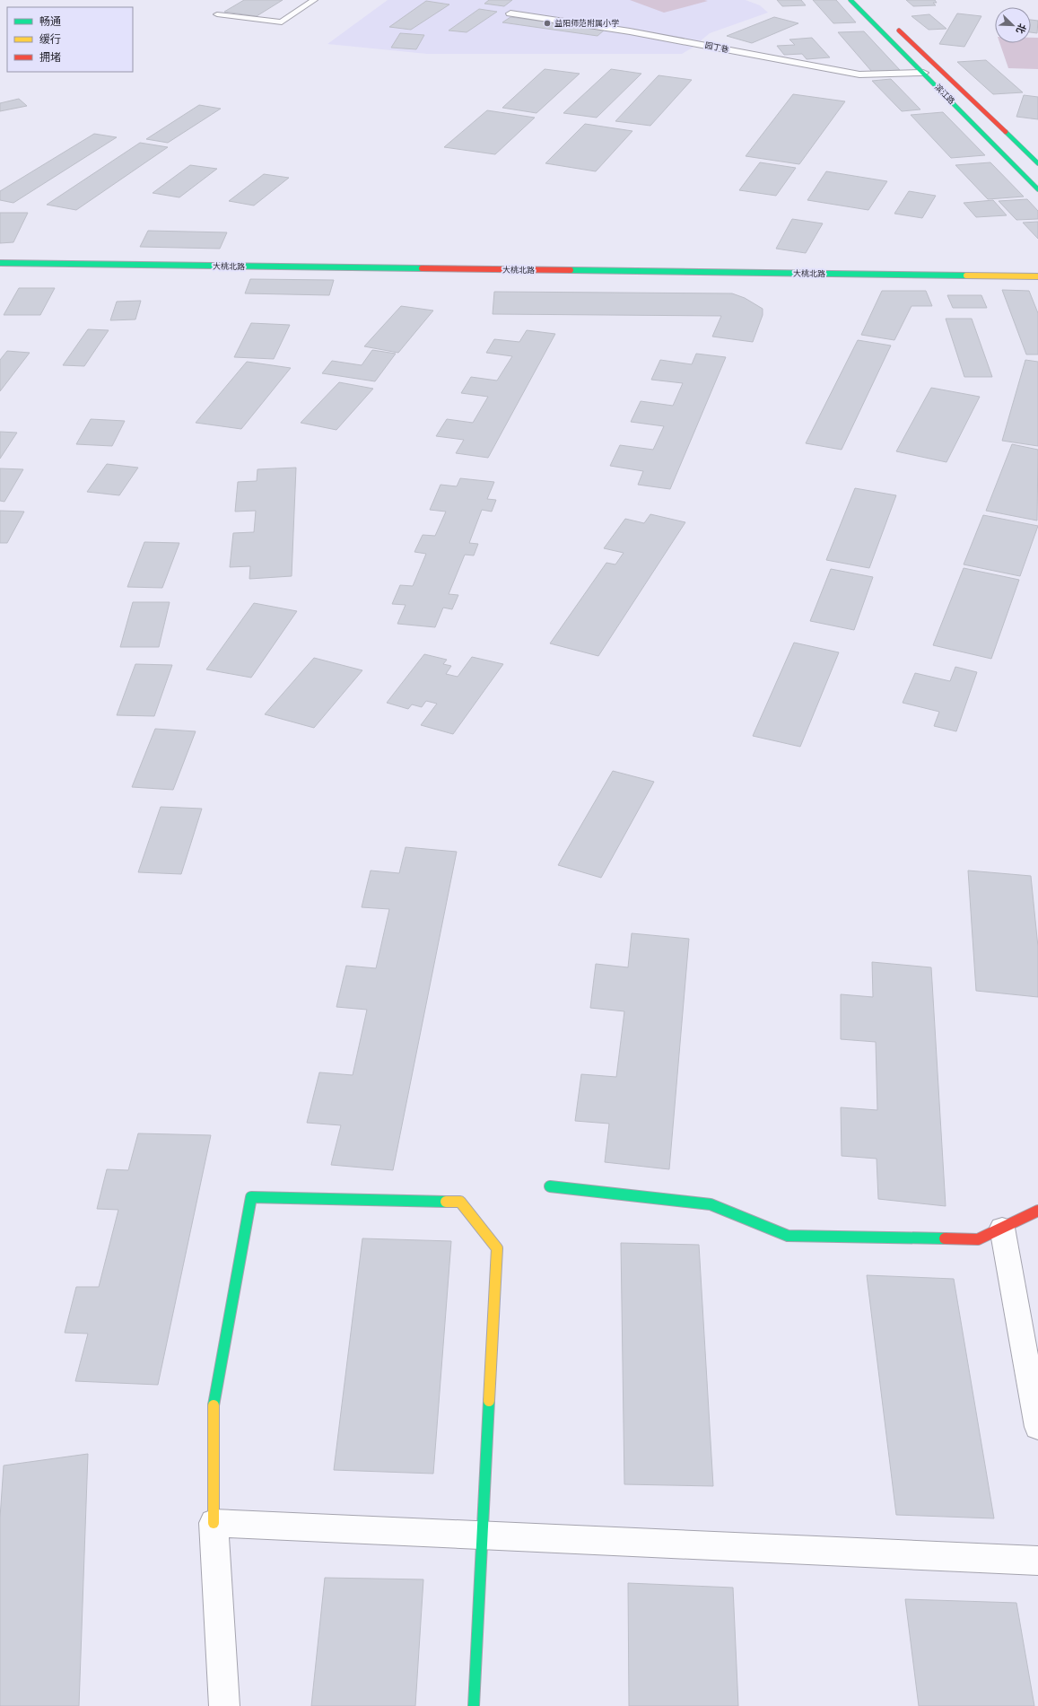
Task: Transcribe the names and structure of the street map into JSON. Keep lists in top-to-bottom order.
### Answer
{
  "streets": {
    "street": ["园丁巷", "滨江路", "大桃北路"]
  },
  "crossings": [
    ["园丁巷", "滨江路"]
  ],
  "places": ["益阳师范附属小学"],
  "legend": ["畅通", "缓行", "拥堵"],
  "north": "bottom right"
}
